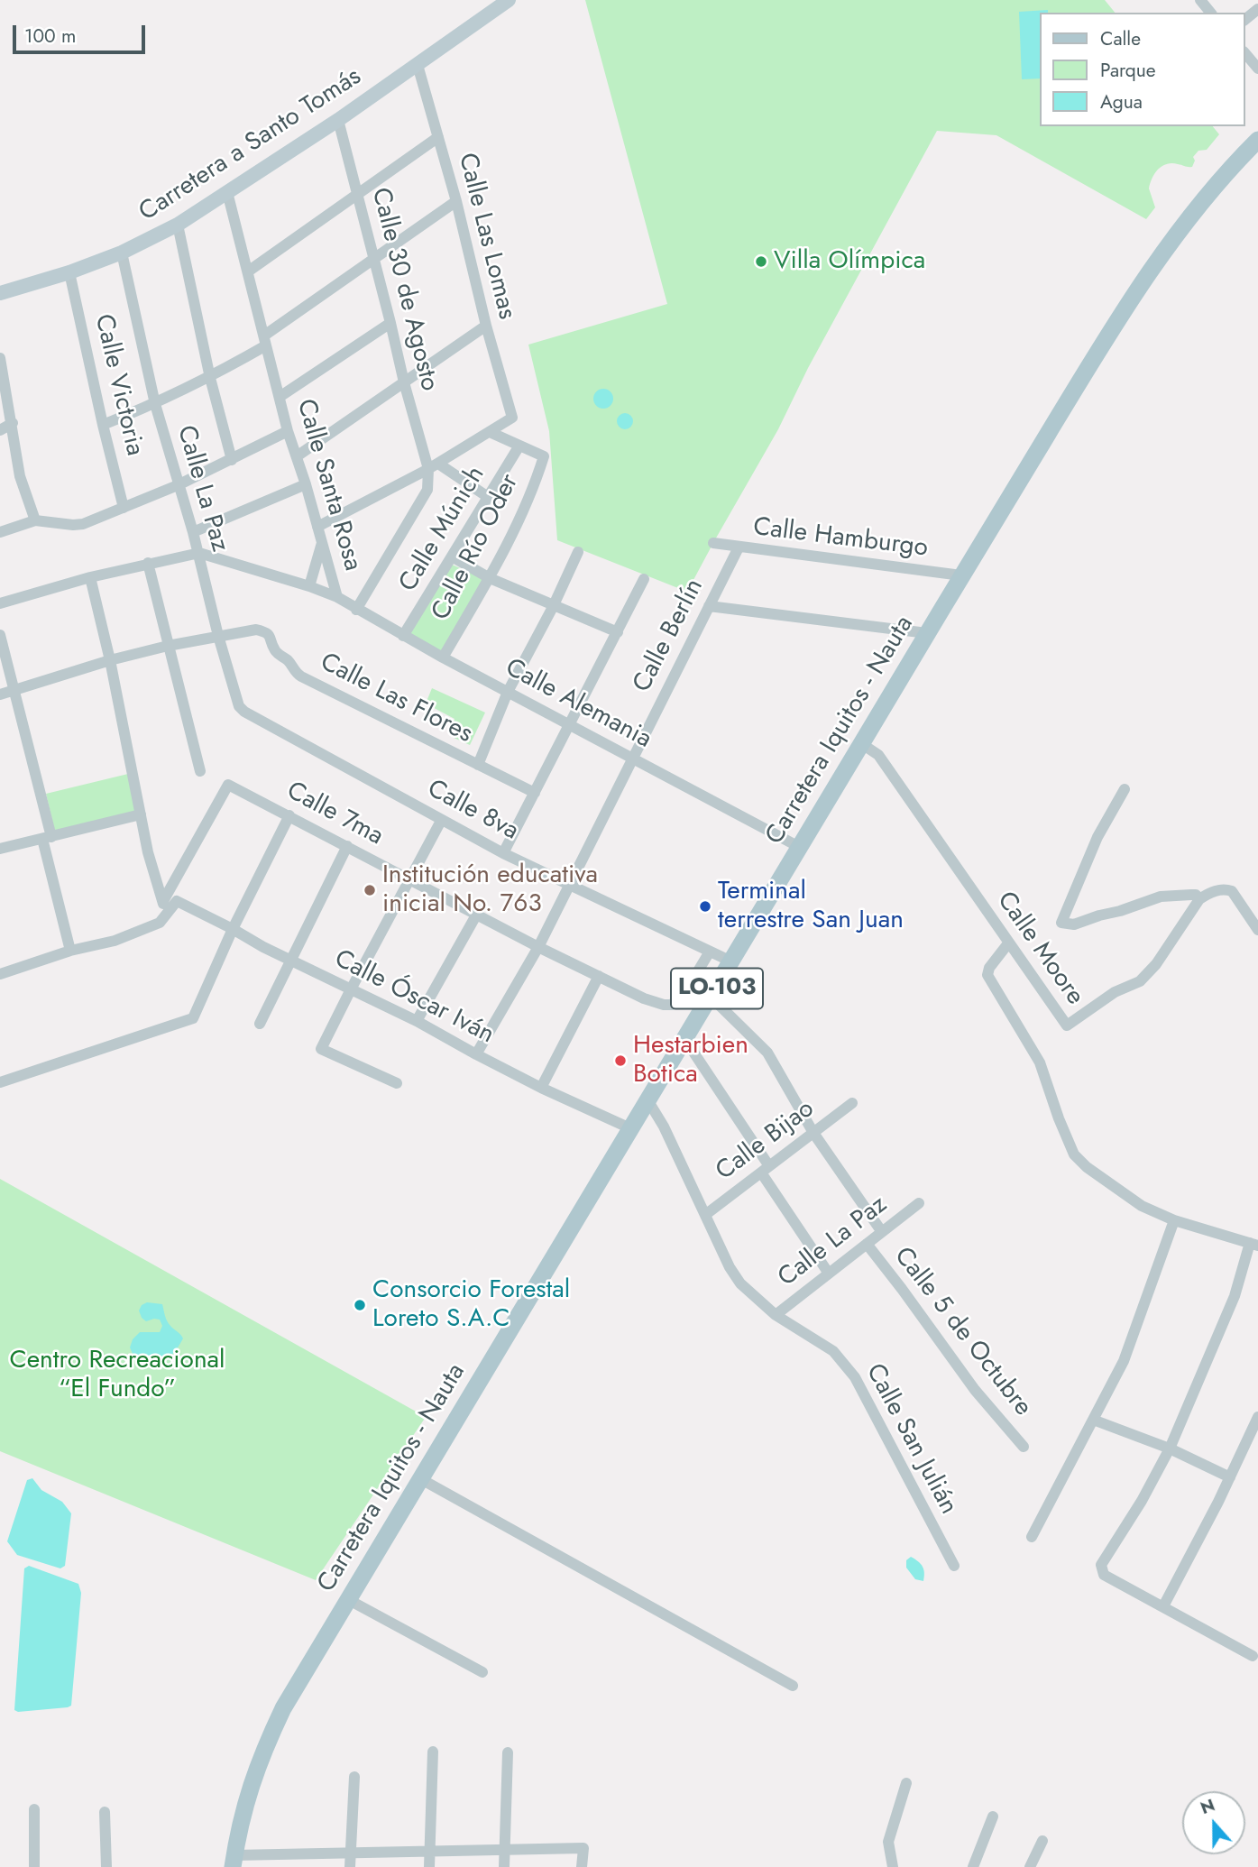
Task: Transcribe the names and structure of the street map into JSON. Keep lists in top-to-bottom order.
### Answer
{
  "streets": {
    "main road": ["Carretera Iquitos - Nauta", "LO-103"],
    "street": [
      "Carretera a Santo Tomás",
      "Calle Las Lomas",
      "Calle 30 de Agosto",
      "Calle Victoria",
      "Calle Santa Rosa",
      "Calle La Paz",
      "Calle Múnich",
      "Calle Hamburgo",
      "Calle Río Oder",
      "Calle Berlín",
      "Calle Las Flores",
      "Calle Alemania",
      "Calle 8va",
      "Calle 7ma",
      "Calle Moore",
      "Calle Óscar Iván",
      "Calle Bijao",
      "Calle 5 de Octubre",
      "Calle San Julián"
    ]
  },
  "crossings": [
    ["Carretera a Santo Tomás", "Calle Las Lomas"],
    ["Carretera a Santo Tomás", "Calle 30 de Agosto"],
    ["Carretera a Santo Tomás", "Calle Victoria"],
    ["Carretera a Santo Tomás", "Calle Santa Rosa"],
    ["Carretera a Santo Tomás", "Calle La Paz"],
    ["Calle Santa Rosa", "Calle La Paz"],
    ["Calle Santa Rosa", "Calle Alemania"],
    ["Calle La Paz", "Calle Las Flores"],
    ["Calle La Paz", "Calle 8va"],
    ["Calle La Paz", "Calle 5 de Octubre"],
    ["Calle La Paz", "Calle San Julián"],
    ["Calle Múnich", "Calle Río Oder"],
    ["Calle Múnich", "Calle Alemania"],
    ["Calle Hamburgo", "Calle Berlín"],
    ["Calle Hamburgo", "Carretera Iquitos - Nauta"],
    ["Calle Río Oder", "Calle Alemania"],
    ["Calle Berlín", "Calle Alemania"],
    ["Calle Berlín", "Calle 8va"],
    ["Calle Berlín", "Calle 7ma"],
    ["Calle Berlín", "Calle Óscar Iván"],
    ["Calle Alemania", "Carretera Iquitos - Nauta"],
    ["Carretera Iquitos - Nauta", "Calle 8va"],
    ["Carretera Iquitos - Nauta", "Calle Moore"],
    ["Carretera Iquitos - Nauta", "Calle Óscar Iván"],
    ["Carretera Iquitos - Nauta", "Calle San Julián"],
    ["Calle 8va", "Calle 7ma"],
    ["Calle Bijao", "Calle San Julián"]
  ],
  "parks": ["Centro Recreacional “El Fundo”"],
  "places": [
    "Villa Olímpica",
    "Institución educativa inicial No. 763",
    "Terminal terrestre San Juan",
    "Hestarbien Botica",
    "Consorcio Forestal Loreto S.A.C"
  ],
  "legend": ["Calle", "Parque", "Agua"],
  "scale_bar": "100 m",
  "north": "top"
}
